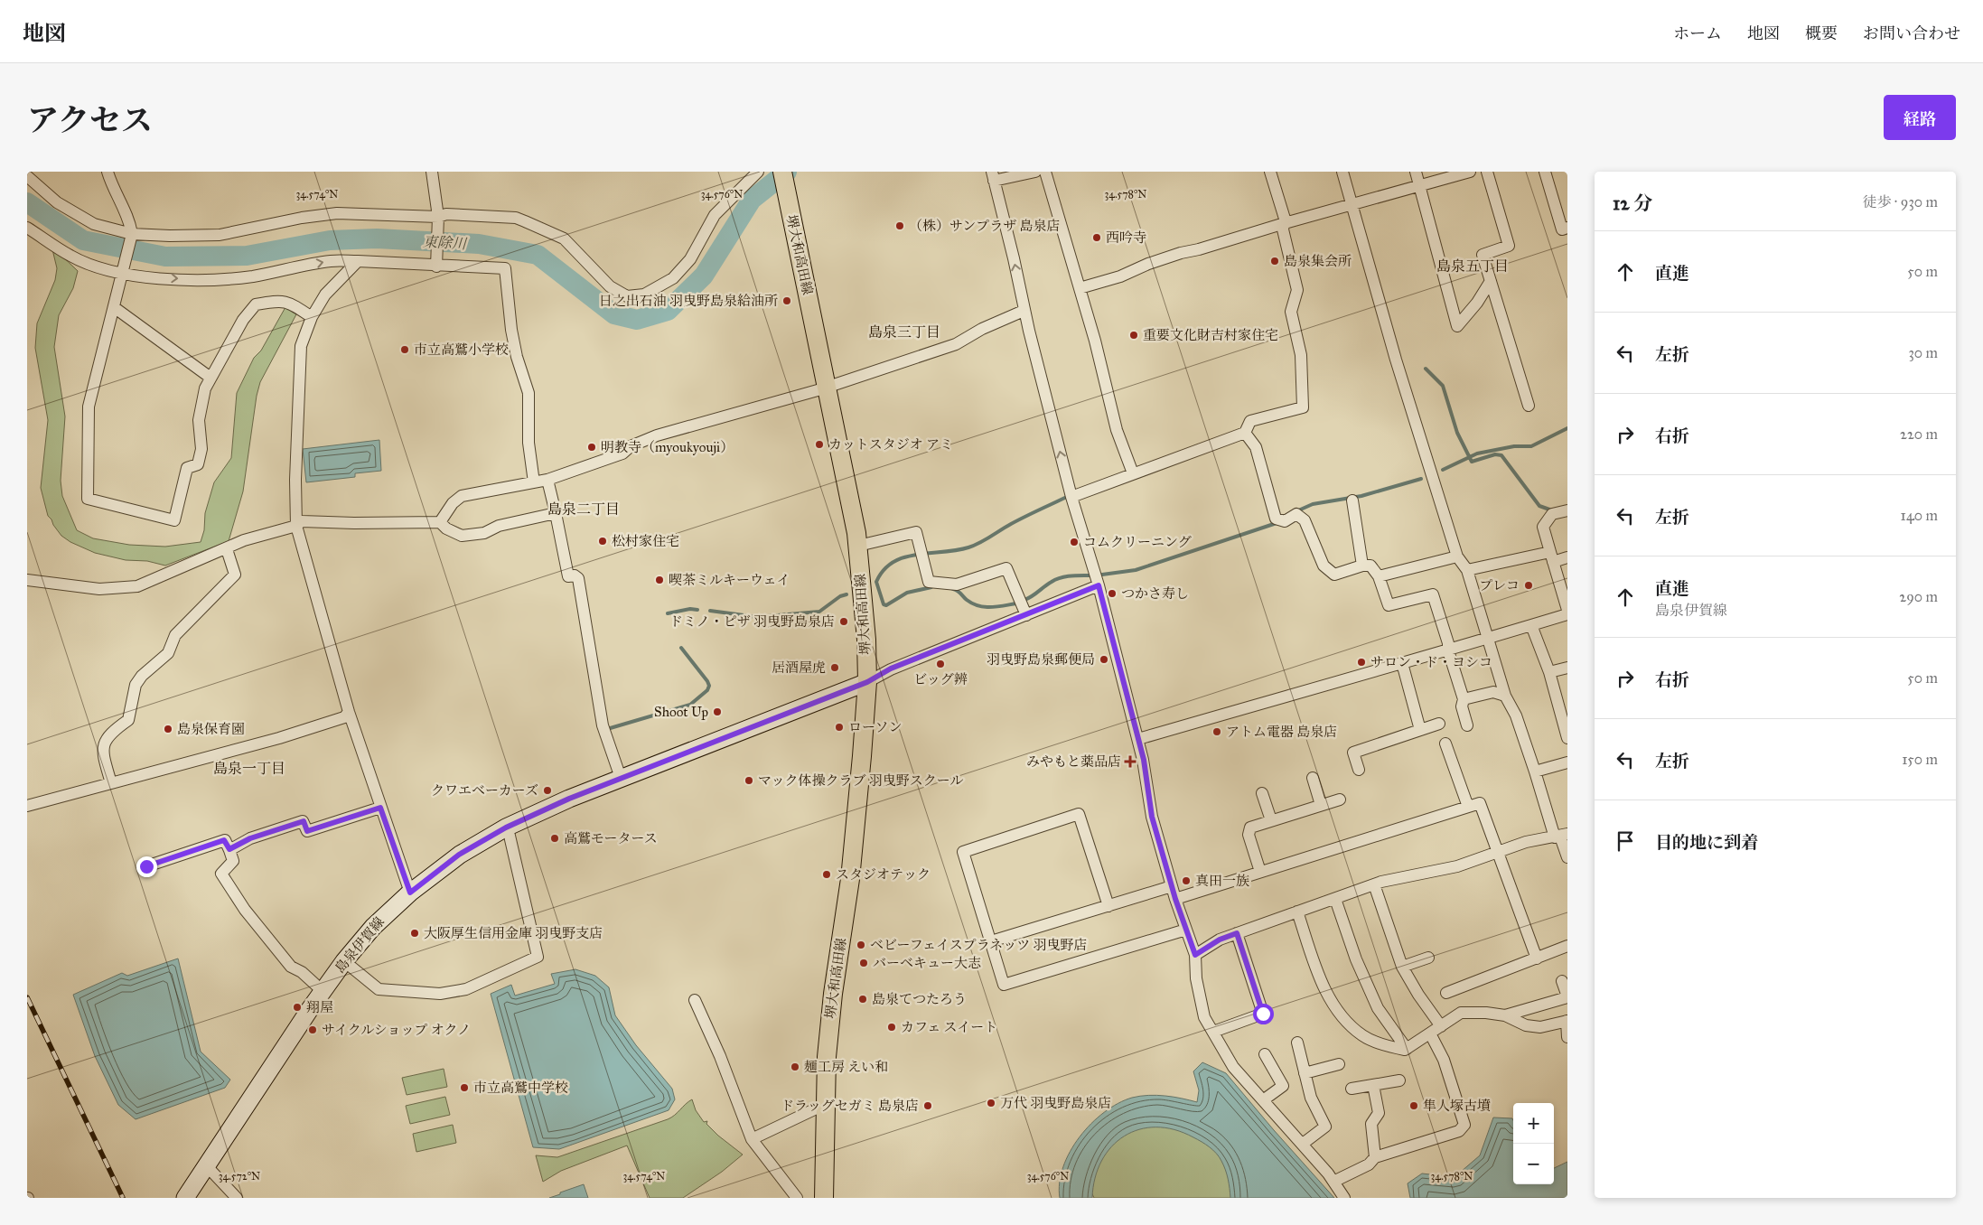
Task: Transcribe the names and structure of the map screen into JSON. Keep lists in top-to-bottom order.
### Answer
{
  "streets": {
    "main road": ["堺大和高田線", "島泉伊賀線"]
  },
  "crossings": [
    ["堺大和高田線", "島泉伊賀線"]
  ],
  "districts": [
    "島泉五丁目",
    "島泉三丁目",
    "島泉二丁目",
    "島泉一丁目"
  ],
  "water": ["東除川"],
  "places": {
    "other": [
      "（株）サンプラザ 島泉店",
      "西吟寺",
      "島泉集会所",
      "日之出石油 羽曳野島泉給油所",
      "重要文化財吉村家住宅",
      "市立高鷲小学校",
      "カットスタジオ アミ",
      "明教寺（myoukyouji）",
      "松村家住宅",
      "コムクリーニング",
      "喫茶ミルキーウェイ",
      "プレコ",
      "つかさ寿し",
      "ドミノ・ピザ 羽曳野島泉店",
      "羽曳野島泉郵便局",
      "サロン・ド・ヨシコ",
      "ビッグ辨",
      "居酒屋虎",
      "Shoot Up",
      "ローソン",
      "島泉保育園",
      "アトム電器 島泉店",
      "マック体操クラブ 羽曳野スクール",
      "クワエベーカーズ",
      "高鷲モータース",
      "スタジオテック",
      "真田一族",
      "大阪厚生信用金庫 羽曳野支店",
      "ベビーフェイスプラネッツ 羽曳野店",
      "バーベキュー大志",
      "島泉てつたろう",
      "翔屋",
      "カフェ スイート",
      "サイクルショップ オクノ",
      "麺工房 えい和",
      "市立高鷲中学校",
      "万代 羽曳野島泉店",
      "ドラッグセガミ 島泉店",
      "隼人塚古墳"
    ],
    "health": ["みやもと薬品店"]
  },
  "page": {
    "header": "地図",
    "nav": [
      "ホーム",
      "地図",
      "概要",
      "お問い合わせ"
    ],
    "title": "アクセス",
    "buttons": "経路",
    "heading": ["12 分", "徒歩 · 930 m"],
    "list": [
      ["直進", "50 m"],
      ["左折", "30 m"],
      ["右折", "220 m"],
      ["左折", "140 m"],
      ["直進", "島泉伊賀線", "290 m"],
      ["右折", "50 m"],
      ["左折", "150 m"],
      "目的地に到着"
    ],
    "map_buttons": ["+", "−"]
  },
  "coordinates": [
    "34.574°N",
    "34.576°N",
    "34.578°N",
    "34.572°N"
  ]
}
